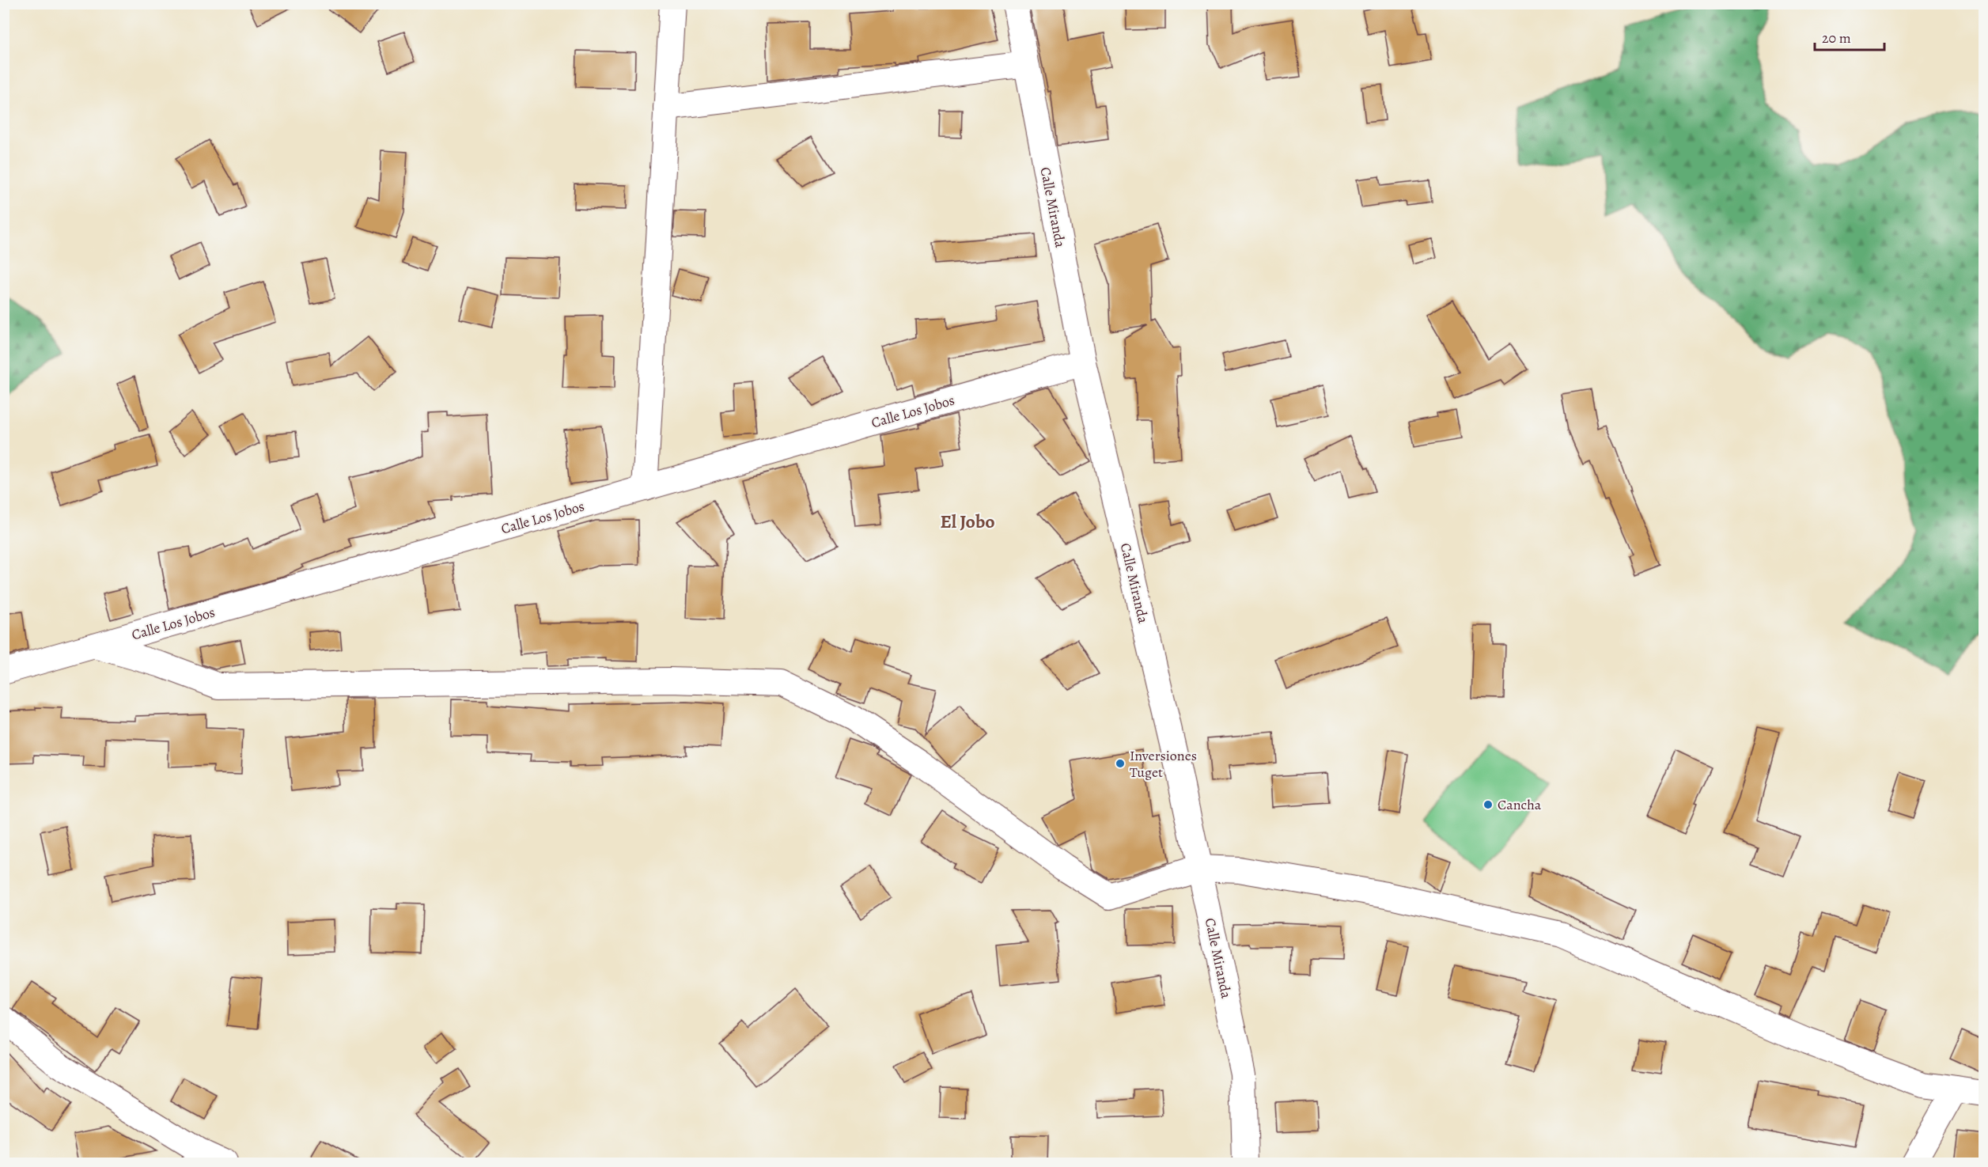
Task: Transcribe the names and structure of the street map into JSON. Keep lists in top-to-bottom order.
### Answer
{
  "streets": {
    "street": ["Calle Miranda", "Calle Los Jobos"]
  },
  "crossings": [
    ["Calle Miranda", "Calle Los Jobos"]
  ],
  "districts": ["El Jobo"],
  "places": ["Inversiones Tuget", "Cancha"],
  "scale_bar": "20 m"
}
